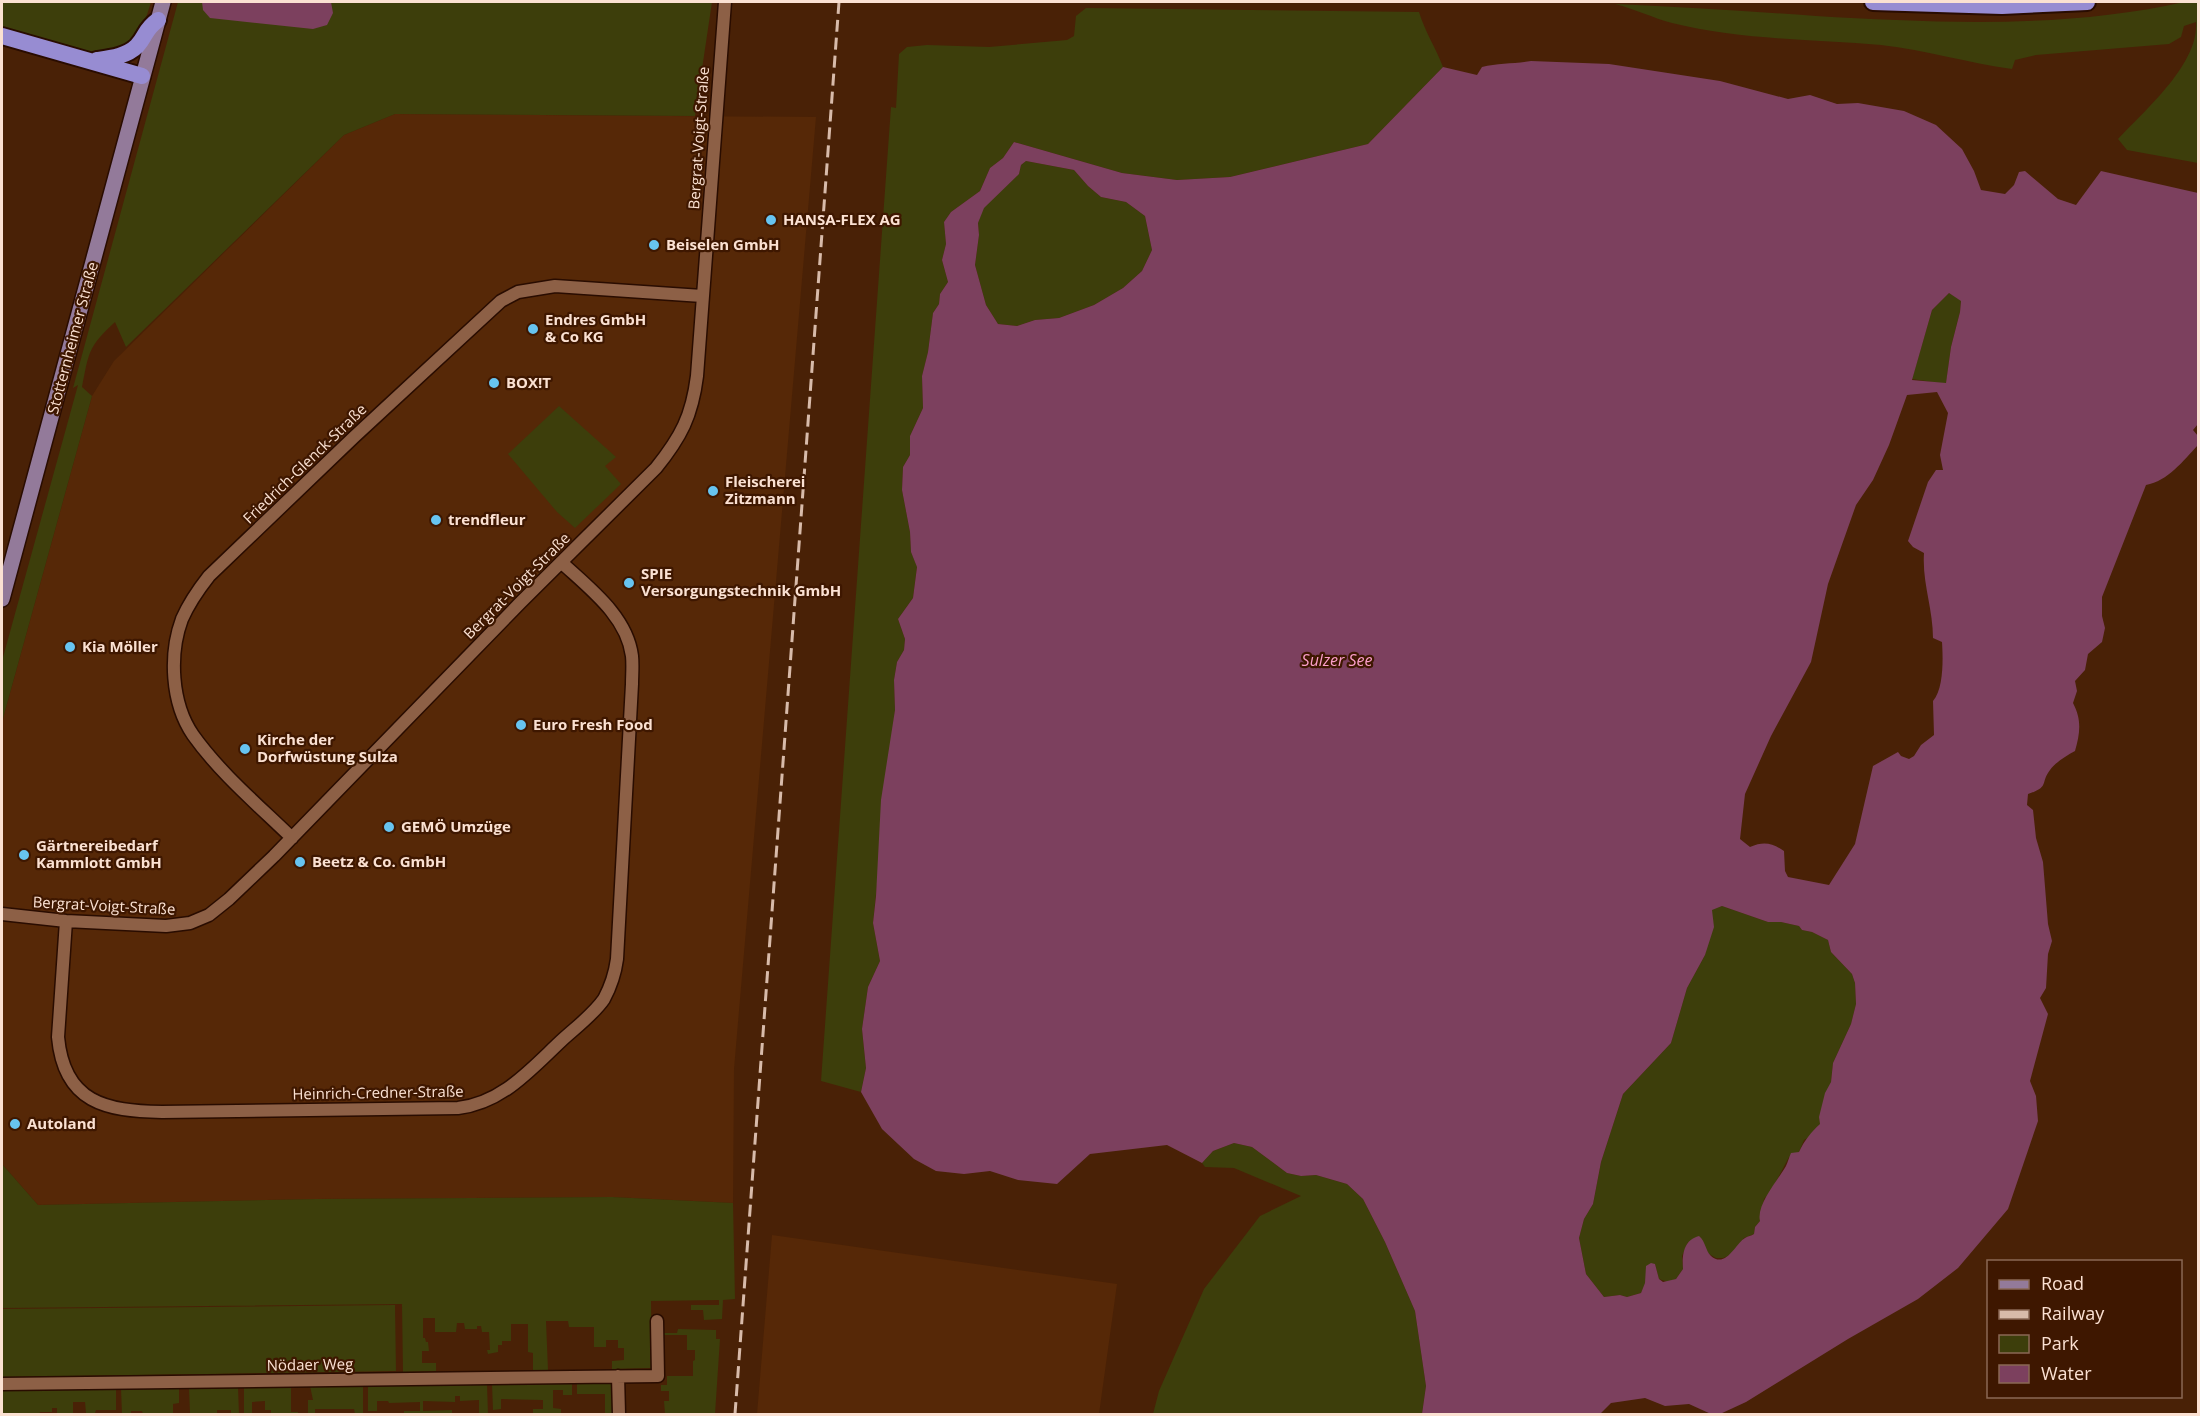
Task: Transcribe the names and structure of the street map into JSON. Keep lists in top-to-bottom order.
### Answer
{
  "streets": {
    "main road": ["Stotternheimer Straße"],
    "street": [
      "Bergrat-Voigt-Straße",
      "Friedrich-Glenck-Straße",
      "Heinrich-Credner-Straße",
      "Nödaer Weg"
    ]
  },
  "crossings": [
    ["Bergrat-Voigt-Straße", "Friedrich-Glenck-Straße"],
    ["Bergrat-Voigt-Straße", "Heinrich-Credner-Straße"]
  ],
  "water": ["Sulzer See"],
  "places": [
    "HANSA-FLEX AG",
    "Beiselen GmbH",
    "Endres GmbH & Co KG",
    "BOX!T",
    "Fleischerei Zitzmann",
    "trendfleur",
    "SPIE Versorgungstechnik GmbH",
    "Kia Möller",
    "Euro Fresh Food",
    "Kirche der Dorfwüstung Sulza",
    "GEMÖ Umzüge",
    "Gärtnereibedarf Kammlott GmbH",
    "Beetz & Co. GmbH",
    "Autoland"
  ],
  "legend": [
    "Road",
    "Railway",
    "Park",
    "Water"
  ]
}
